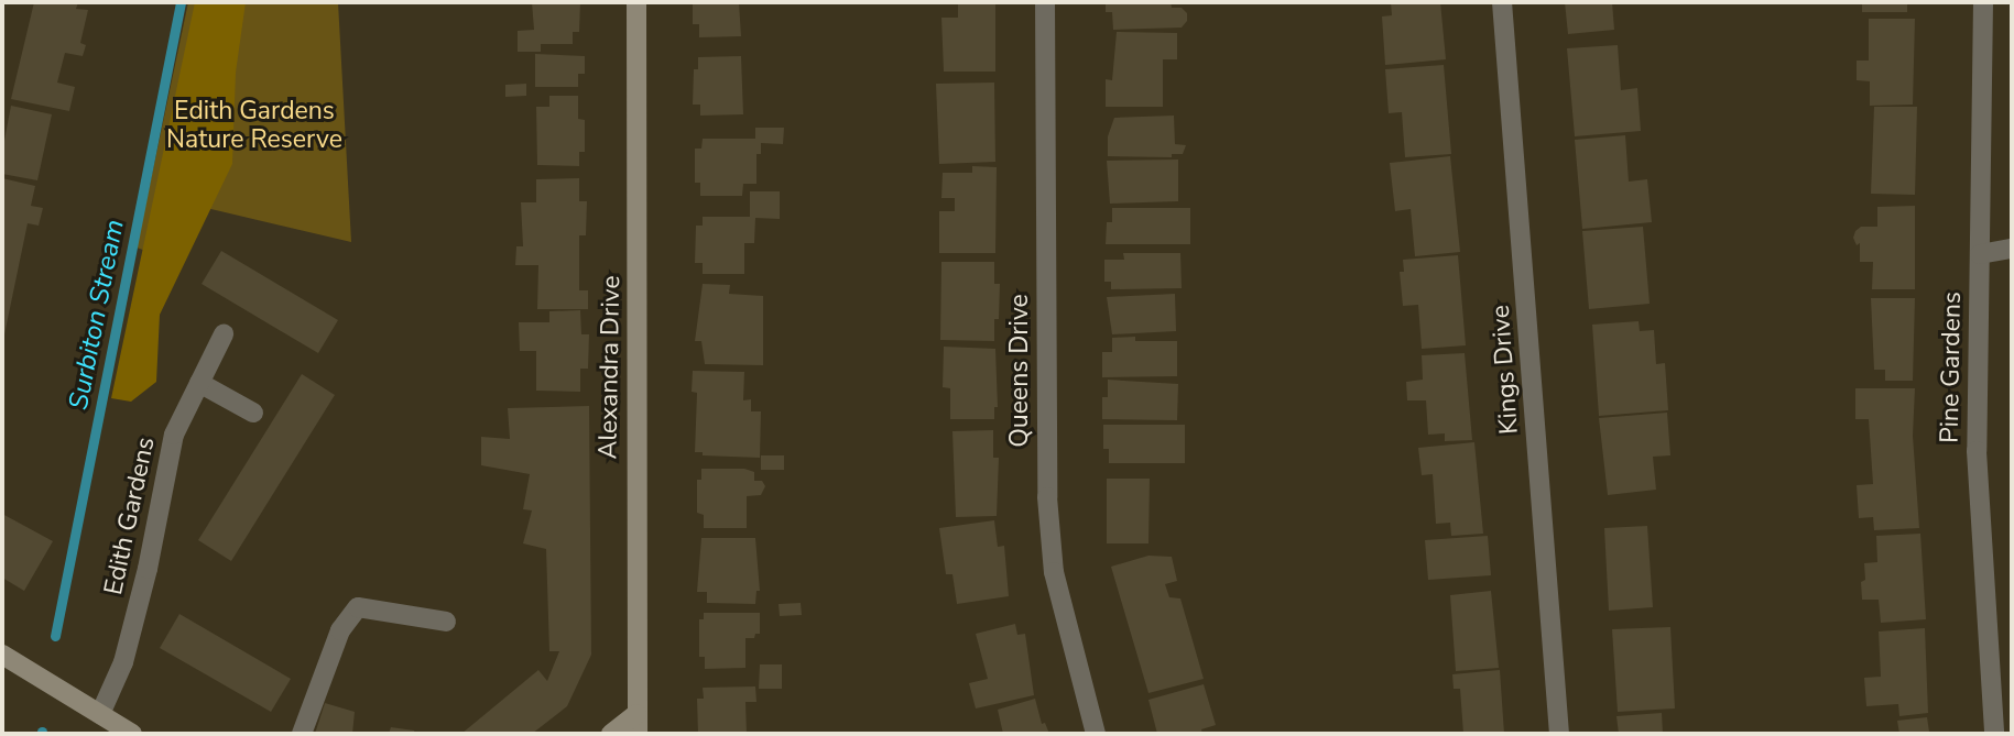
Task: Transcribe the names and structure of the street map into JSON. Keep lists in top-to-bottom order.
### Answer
{
  "streets": {
    "street": [
      "Alexandra Drive",
      "Pine Gardens",
      "Kings Drive",
      "Queens Drive",
      "Edith Gardens"
    ]
  },
  "water": ["Surbiton Stream"],
  "parks": ["Edith Gardens Nature Reserve"]
}
